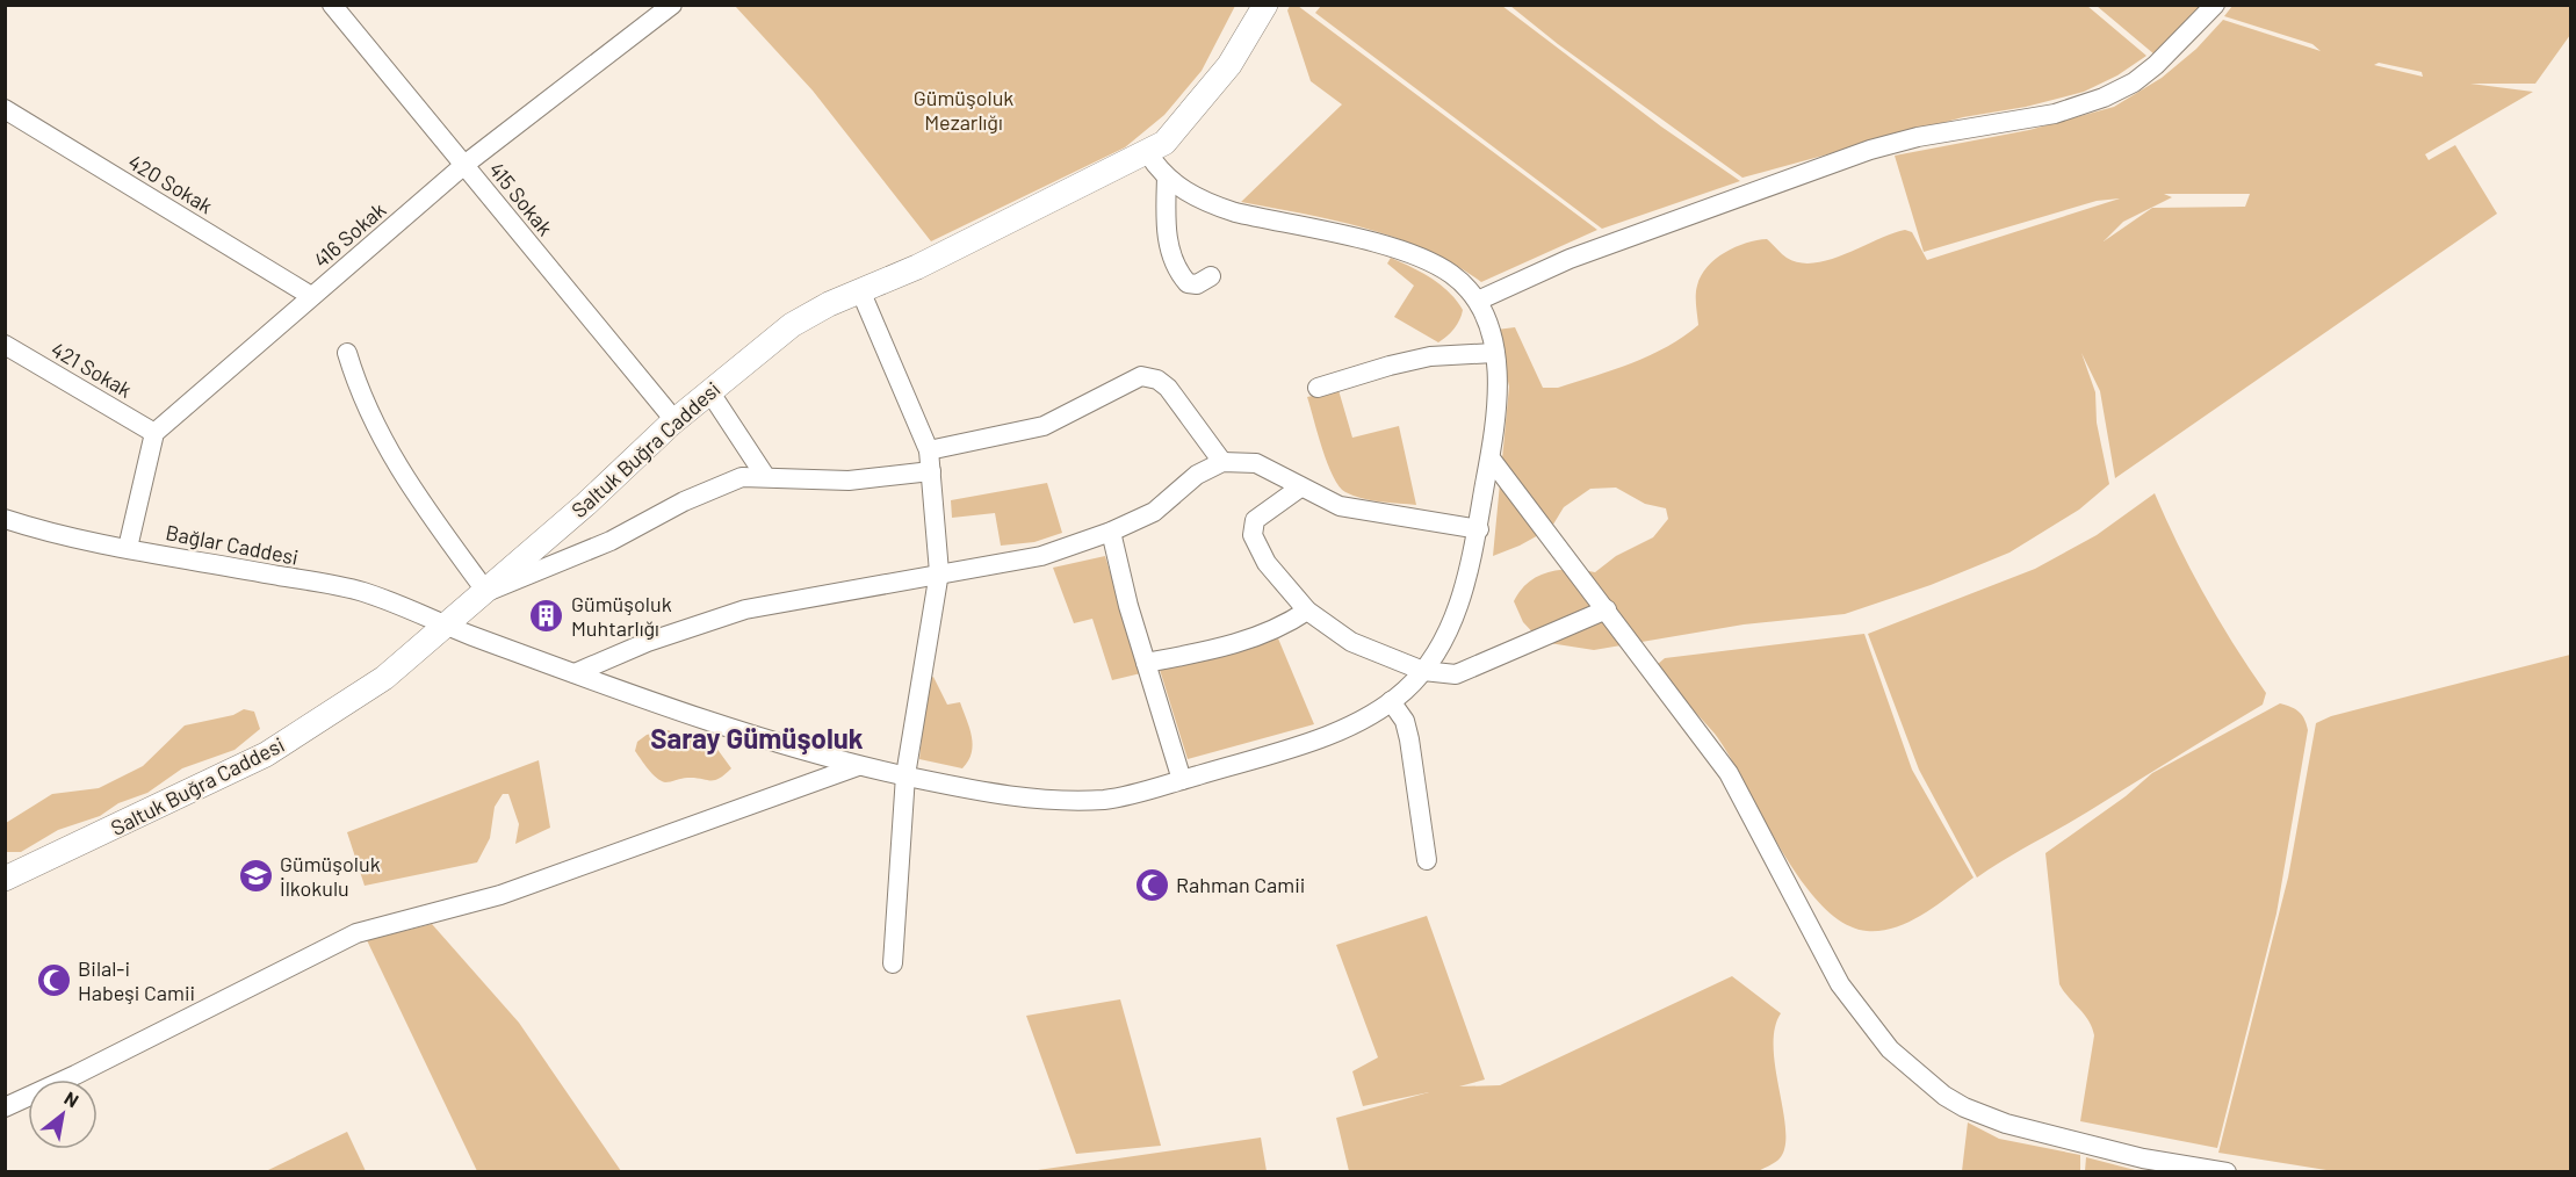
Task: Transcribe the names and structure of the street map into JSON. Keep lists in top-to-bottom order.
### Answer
{
  "streets": {
    "street": [
      "420 Sokak",
      "415 Sokak",
      "416 Sokak",
      "421 Sokak",
      "Saltuk Buğra Caddesi",
      "Bağlar Caddesi"
    ]
  },
  "crossings": [
    ["420 Sokak", "416 Sokak"],
    ["415 Sokak", "416 Sokak"],
    ["415 Sokak", "Saltuk Buğra Caddesi"],
    ["416 Sokak", "421 Sokak"],
    ["Saltuk Buğra Caddesi", "Bağlar Caddesi"]
  ],
  "districts": ["Saray Gümüşoluk"],
  "parks": ["Gümüşoluk Mezarlığı"],
  "places": {
    "building": ["Gümüşoluk Muhtarlığı"],
    "school or university": ["Gümüşoluk İlkokulu"],
    "mosque": ["Rahman Camii", "Bilal-i Habeşi Camii"]
  },
  "north": "top right"
}
